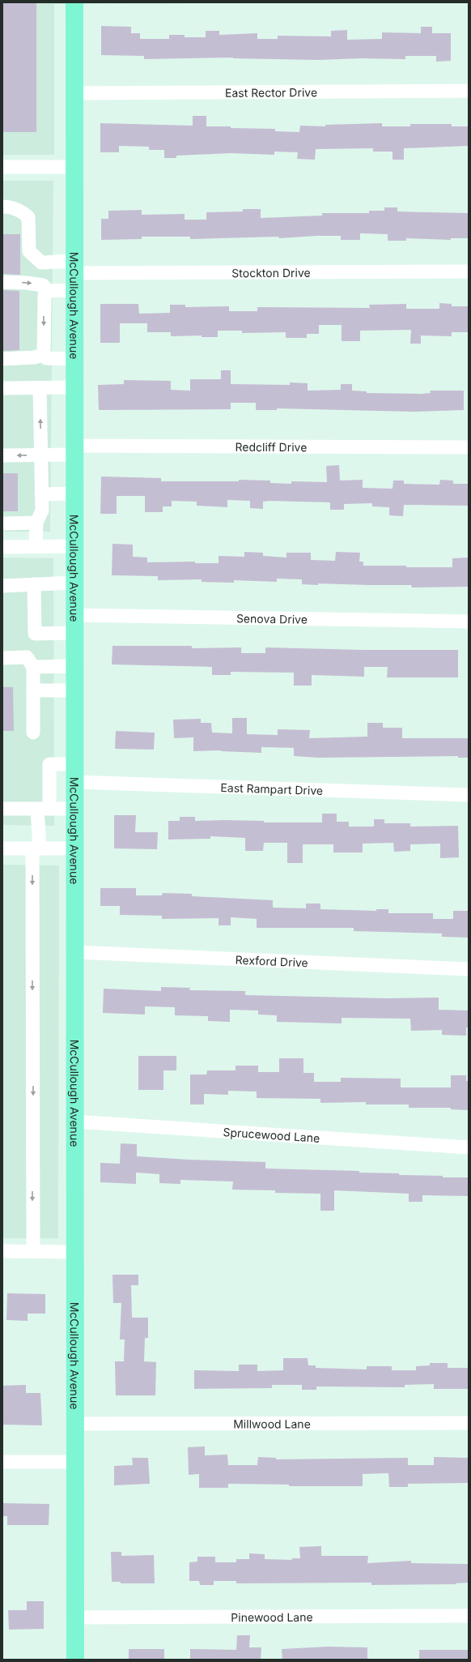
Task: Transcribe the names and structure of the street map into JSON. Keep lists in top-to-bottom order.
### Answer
{
  "streets": {
    "main road": ["McCullough Avenue"],
    "street": [
      "East Rector Drive",
      "Stockton Drive",
      "Redcliff Drive",
      "Senova Drive",
      "East Rampart Drive",
      "Rexford Drive",
      "Sprucewood Lane",
      "Millwood Lane",
      "Pinewood Lane"
    ]
  },
  "crossings": [
    ["East Rector Drive", "McCullough Avenue"],
    ["Stockton Drive", "McCullough Avenue"],
    ["McCullough Avenue", "Redcliff Drive"],
    ["McCullough Avenue", "Senova Drive"],
    ["McCullough Avenue", "East Rampart Drive"],
    ["McCullough Avenue", "Rexford Drive"],
    ["McCullough Avenue", "Sprucewood Lane"],
    ["McCullough Avenue", "Millwood Lane"],
    ["McCullough Avenue", "Pinewood Lane"]
  ]
}
